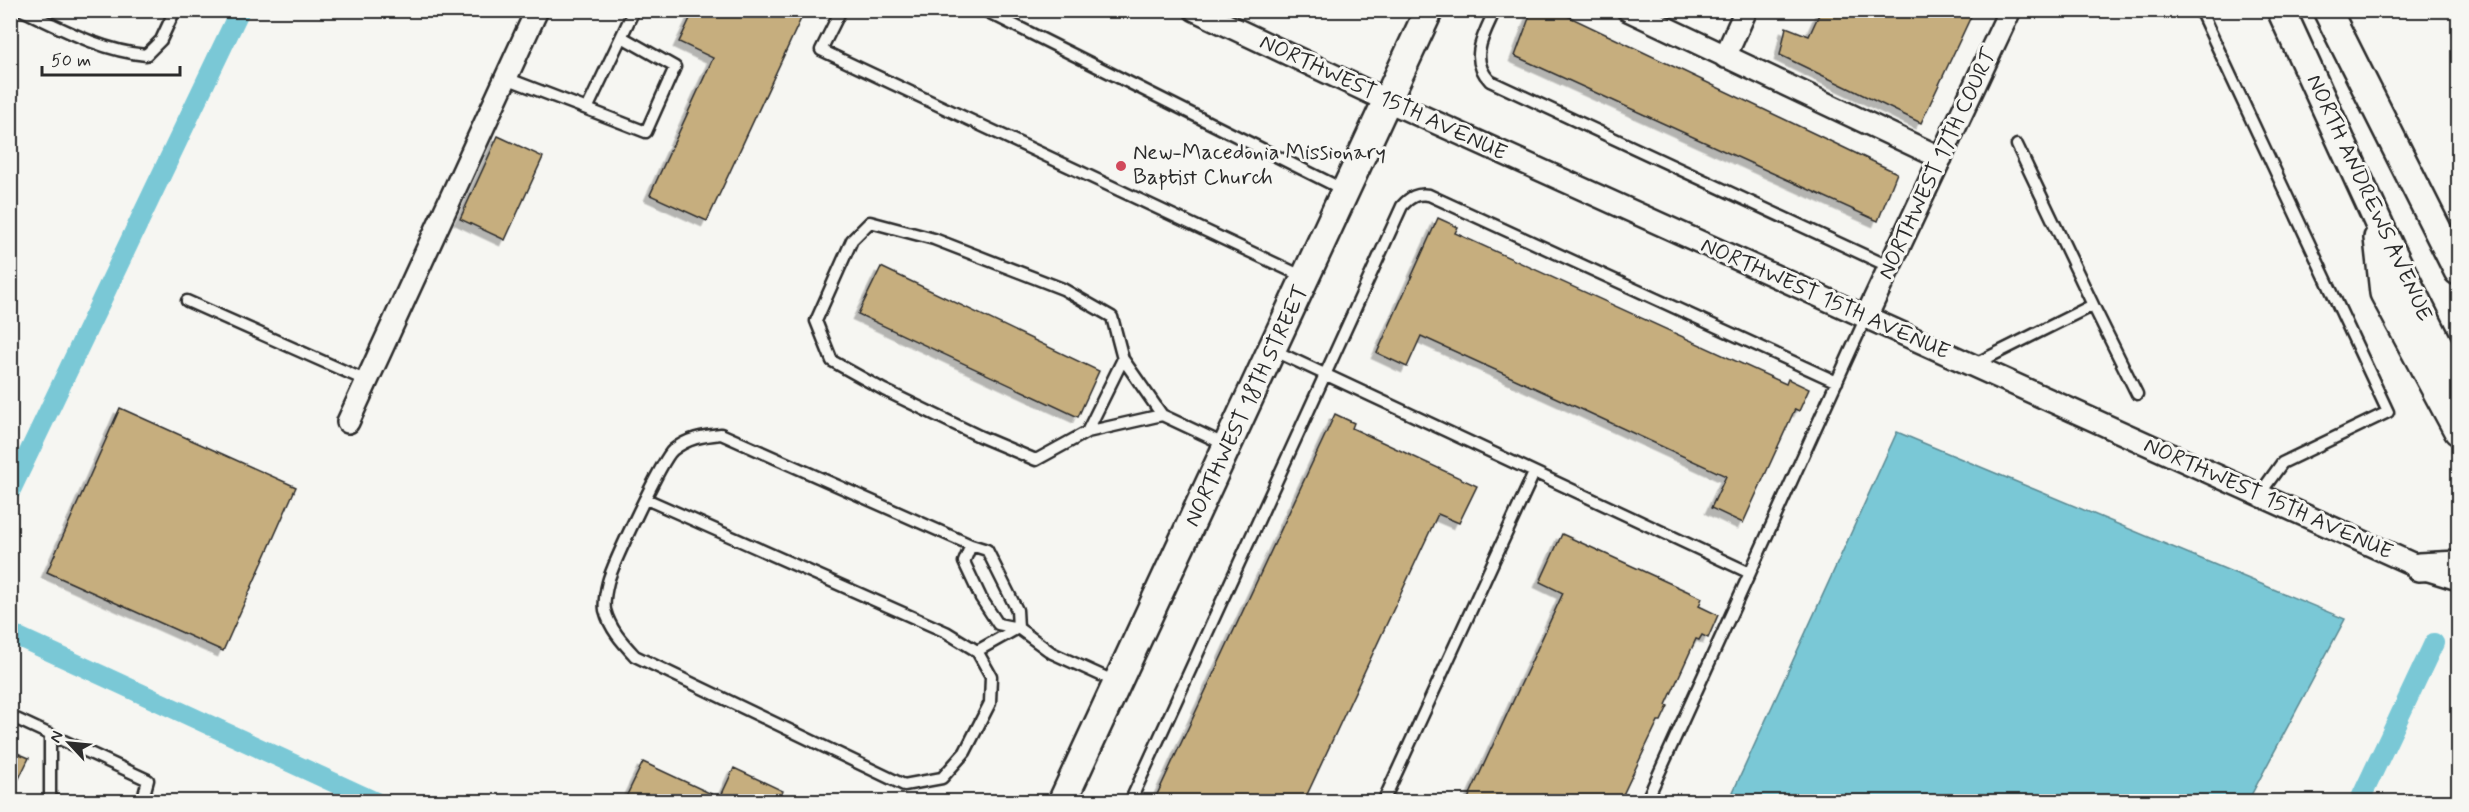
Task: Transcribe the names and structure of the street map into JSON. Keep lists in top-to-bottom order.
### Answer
{
  "streets": {
    "street": [
      "NORTHWEST 15TH AVENUE",
      "NORTHWEST 17TH COURT",
      "NORTH ANDREWS AVENUE",
      "NORTHWEST 18TH STREET"
    ]
  },
  "crossings": [
    ["NORTHWEST 15TH AVENUE", "NORTHWEST 17TH COURT"],
    ["NORTHWEST 15TH AVENUE", "NORTHWEST 18TH STREET"]
  ],
  "places": ["New-Macedonia Missionary Baptist Church"],
  "scale_bar": "50 m",
  "north": "top left"
}
